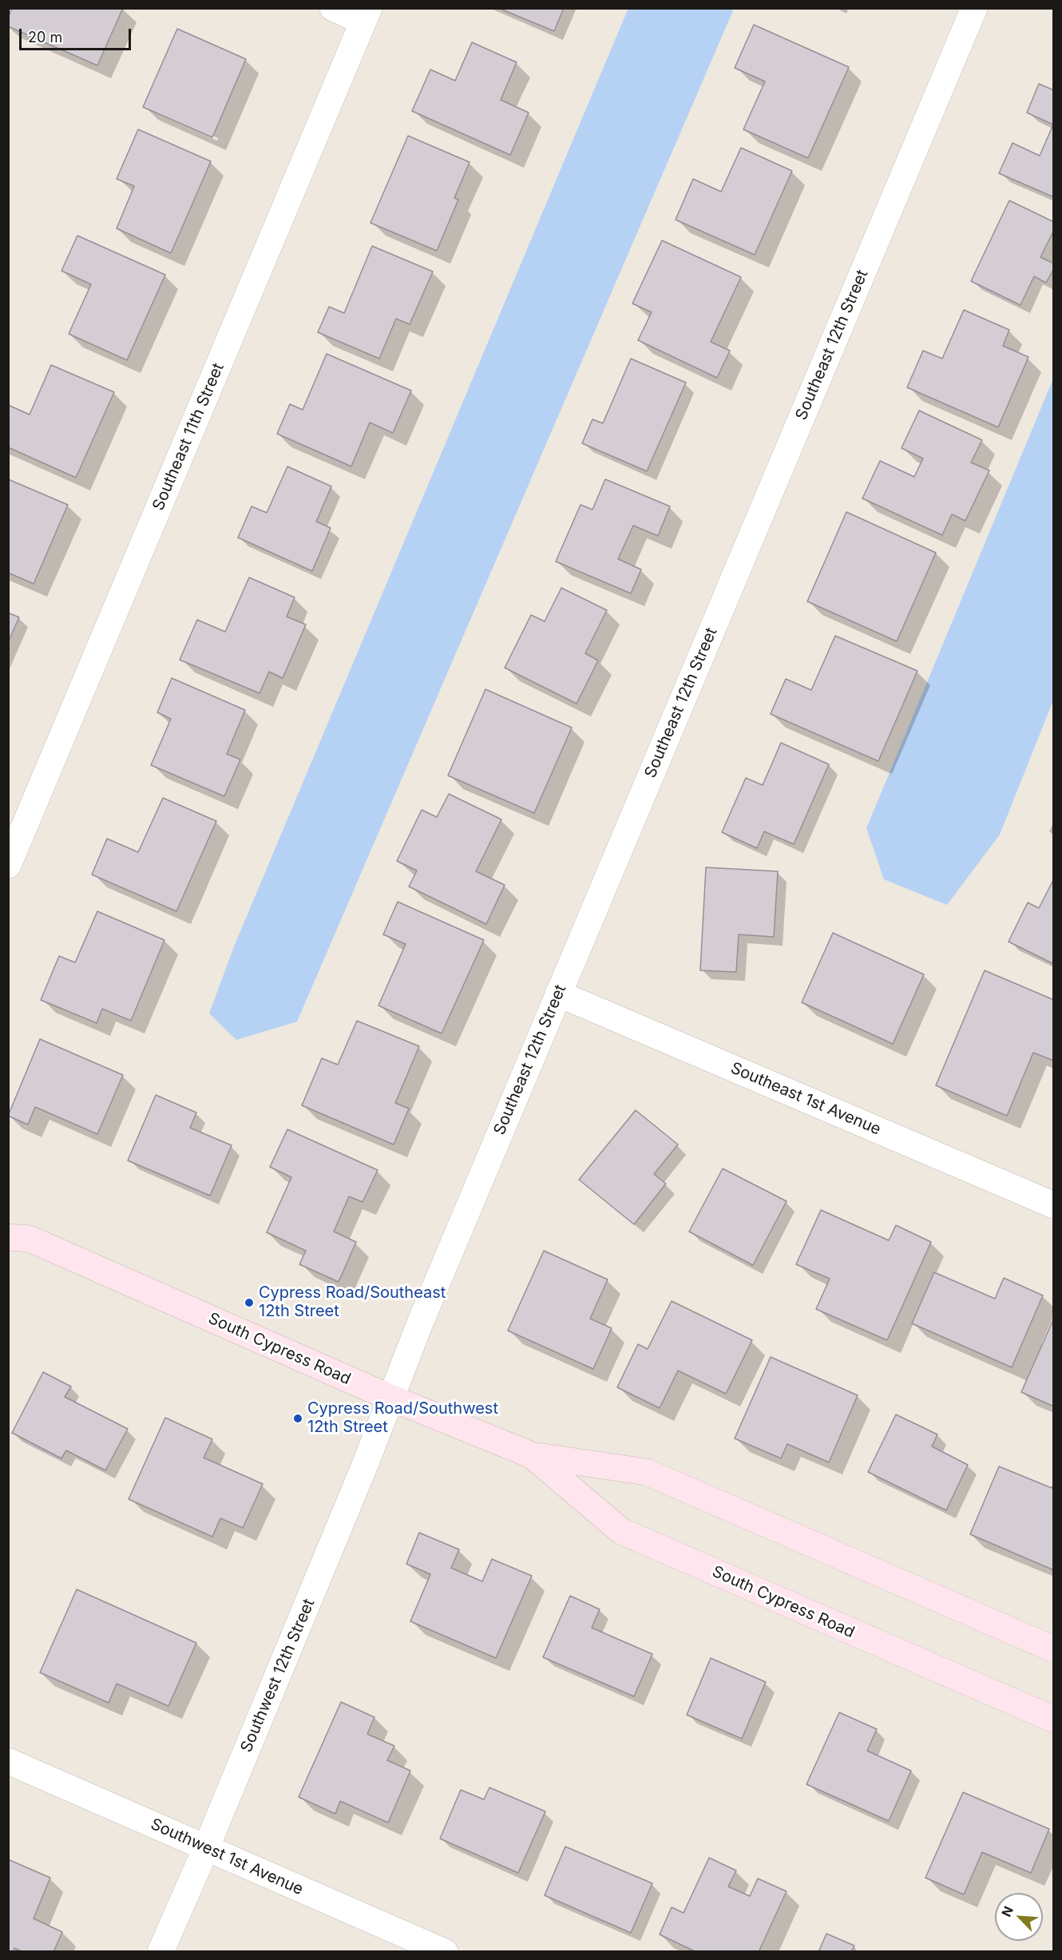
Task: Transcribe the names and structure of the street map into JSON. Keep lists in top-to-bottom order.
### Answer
{
  "streets": {
    "street": [
      "Southeast 12th Street",
      "Southeast 11th Street",
      "Southeast 1st Avenue",
      "South Cypress Road",
      "Southwest 12th Street",
      "Southwest 1st Avenue"
    ]
  },
  "crossings": [
    ["Southeast 12th Street", "Southeast 1st Avenue"],
    ["Southeast 12th Street", "South Cypress Road"],
    ["Southeast 12th Street", "Southwest 12th Street"],
    ["South Cypress Road", "Southwest 12th Street"],
    ["Southwest 12th Street", "Southwest 1st Avenue"]
  ],
  "places": ["Cypress Road/Southeast 12th Street", "Cypress Road/Southwest 12th Street"],
  "scale_bar": "20 m",
  "north": "top left"
}
